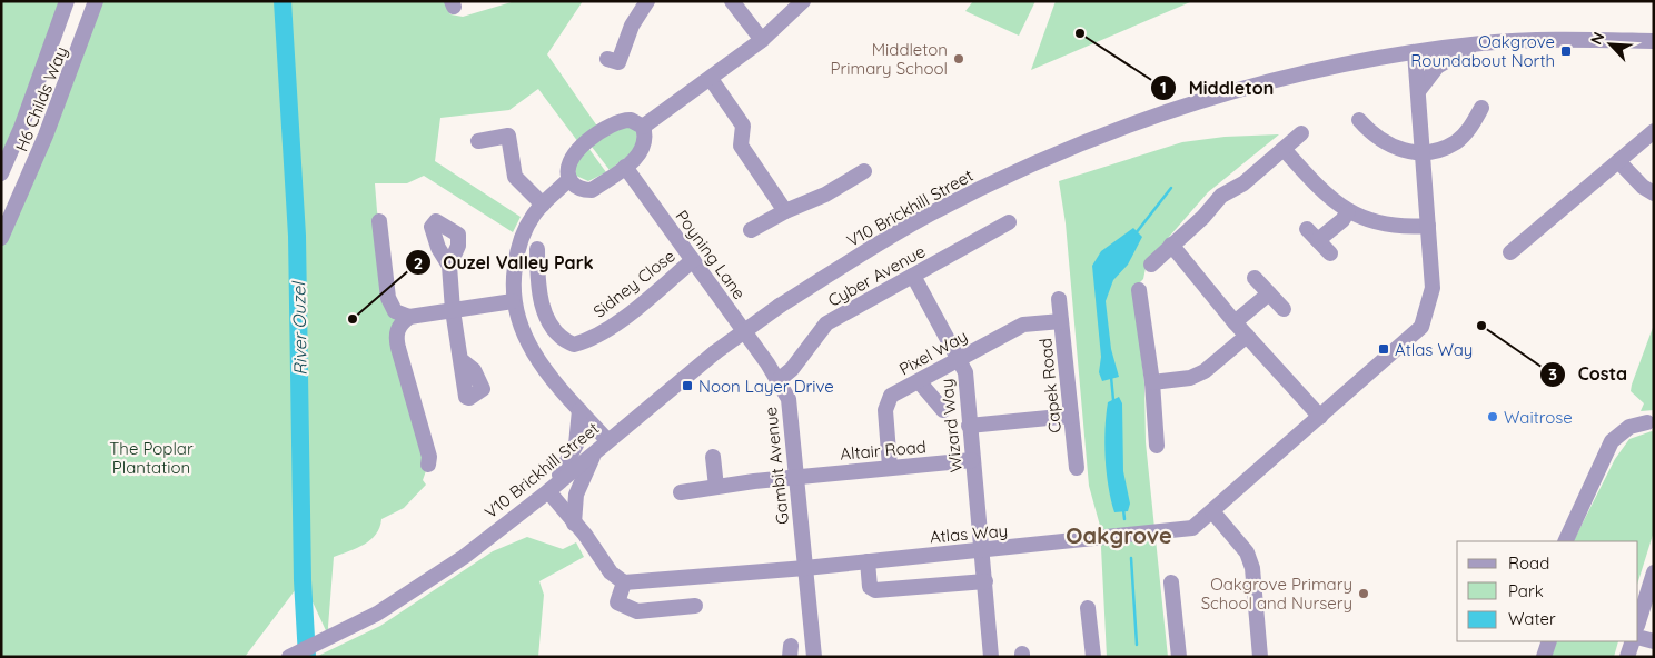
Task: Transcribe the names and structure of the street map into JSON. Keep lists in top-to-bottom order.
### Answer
{
  "streets": {
    "street": [
      "H6 Childs Way",
      "V10 Brickhill Street",
      "Poyning Lane",
      "Cyber Avenue",
      "Sidney Close",
      "Pixel Way",
      "Capek Road",
      "Wizard Way",
      "Altair Road",
      "Gambit Avenue",
      "Atlas Way"
    ]
  },
  "crossings": [
    ["V10 Brickhill Street", "Atlas Way"],
    ["Poyning Lane", "Sidney Close"],
    ["Poyning Lane", "Gambit Avenue"],
    ["Cyber Avenue", "Wizard Way"],
    ["Cyber Avenue", "Gambit Avenue"],
    ["Pixel Way", "Capek Road"],
    ["Pixel Way", "Wizard Way"],
    ["Pixel Way", "Altair Road"],
    ["Wizard Way", "Altair Road"],
    ["Wizard Way", "Atlas Way"],
    ["Altair Road", "Gambit Avenue"],
    ["Gambit Avenue", "Atlas Way"]
  ],
  "districts": ["Oakgrove"],
  "water": ["River Ouzel"],
  "parks": ["The Poplar Plantation"],
  "places": {
    "other": [
      "Middleton",
      "Middleton Primary School",
      "Ouzel Valley Park",
      "Costa",
      "Waitrose",
      "Oakgrove Primary School and Nursery"
    ],
    "transit": ["Oakgrove Roundabout North", "Atlas Way", "Noon Layer Drive"]
  },
  "legend": ["Road", "Park", "Water"],
  "north": "top left"
}
